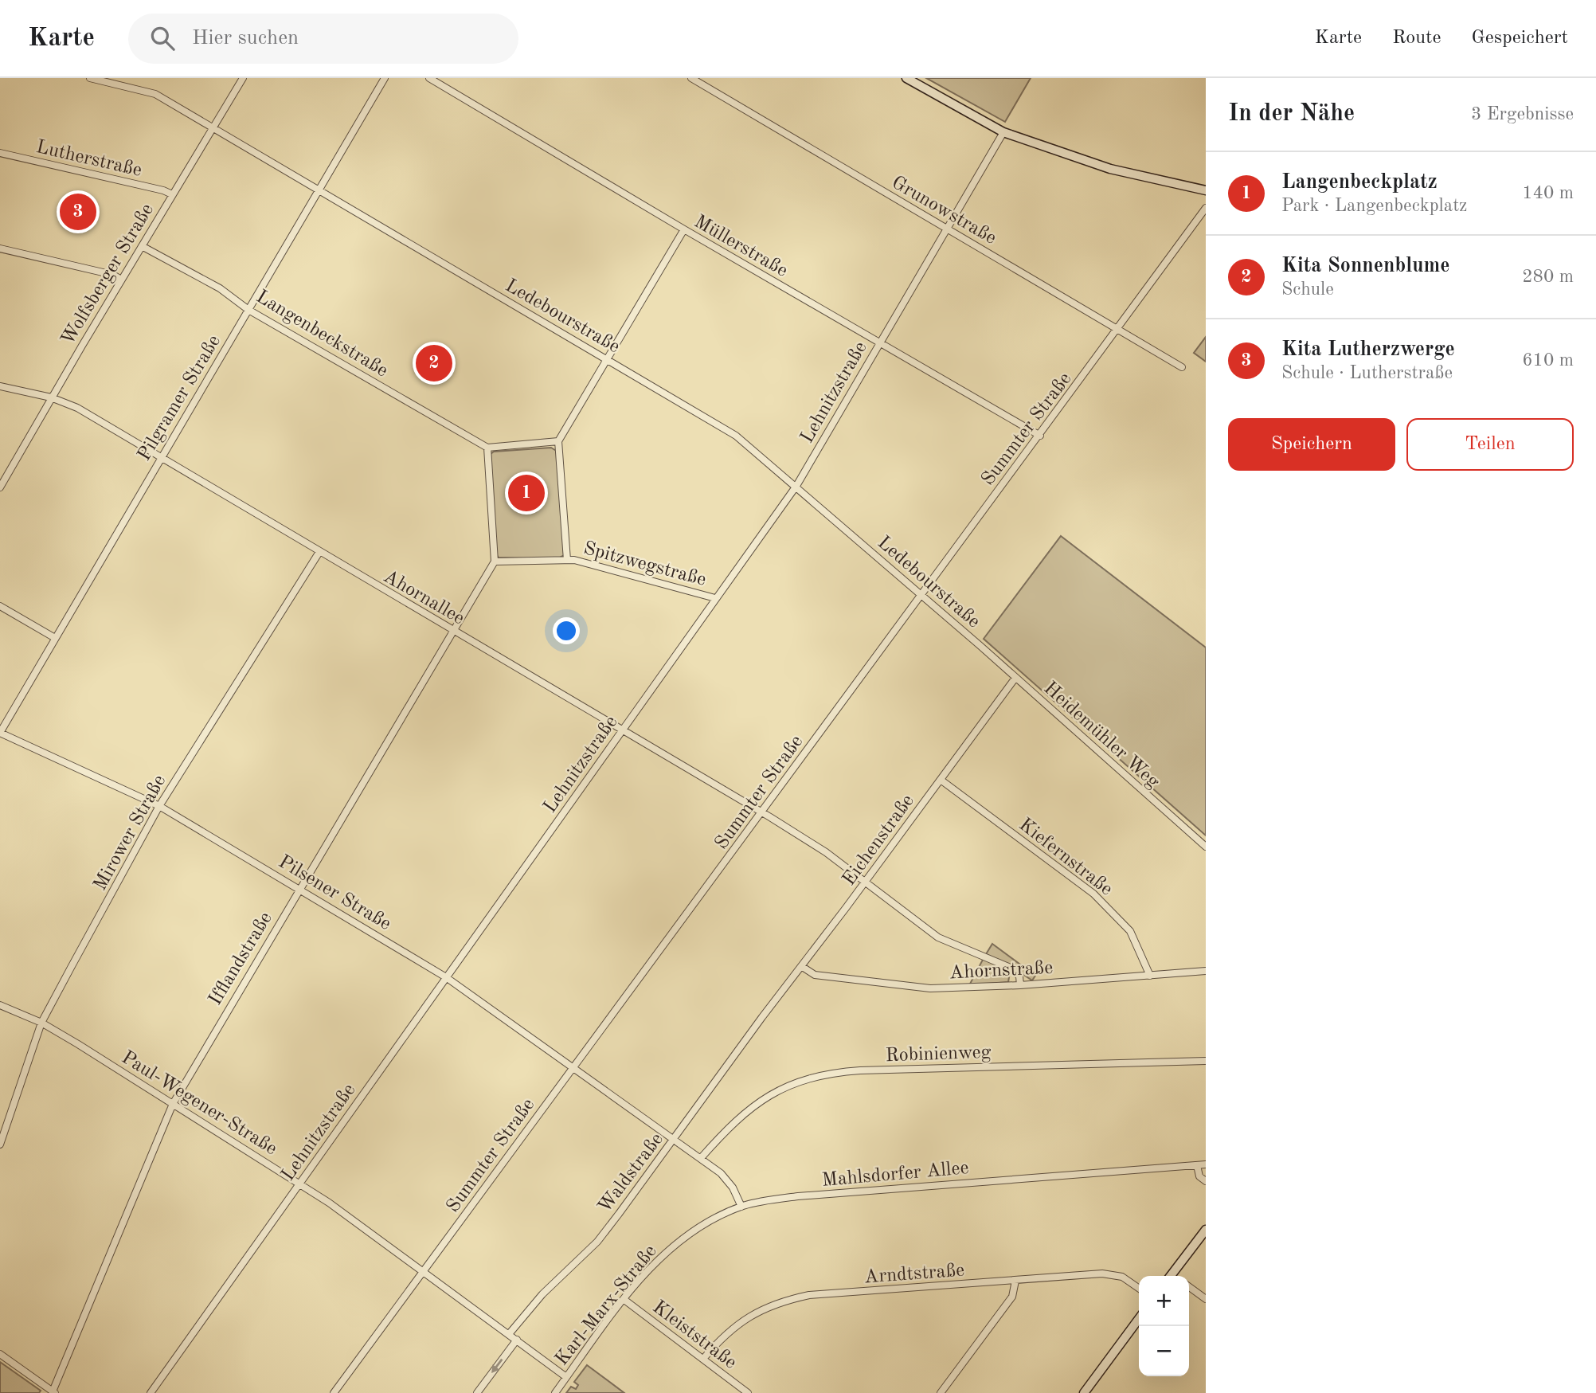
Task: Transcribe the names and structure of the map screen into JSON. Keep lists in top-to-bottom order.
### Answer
{
  "streets": {
    "street": [
      "Lutherstraße",
      "Grunowstraße",
      "Müllerstraße",
      "Wolfsberger Straße",
      "Ledebourstraße",
      "Langenbeckstraße",
      "Lehnitzstraße",
      "Pilgramer Straße",
      "Summter Straße",
      "Spitzwegstraße",
      "Ahornallee",
      "Heidemühler Weg",
      "Mirower Straße",
      "Eichenstraße",
      "Kiefernstraße",
      "Pilsener Straße",
      "Ifflandstraße",
      "Ahornstraße",
      "Robinienweg",
      "Paul-Wegener-Straße",
      "Waldstraße",
      "Mahlsdorfer Allee",
      "Arndtstraße",
      "Karl-Marx-Straße",
      "Kleiststraße"
    ]
  },
  "crossings": [
    ["Lutherstraße", "Wolfsberger Straße"],
    ["Grunowstraße", "Lehnitzstraße"],
    ["Grunowstraße", "Summter Straße"],
    ["Müllerstraße", "Lehnitzstraße"],
    ["Müllerstraße", "Summter Straße"],
    ["Wolfsberger Straße", "Ledebourstraße"],
    ["Wolfsberger Straße", "Langenbeckstraße"],
    ["Wolfsberger Straße", "Ahornallee"],
    ["Ledebourstraße", "Lehnitzstraße"],
    ["Ledebourstraße", "Pilgramer Straße"],
    ["Ledebourstraße", "Summter Straße"],
    ["Ledebourstraße", "Heidemühler Weg"],
    ["Langenbeckstraße", "Pilgramer Straße"],
    ["Lehnitzstraße", "Spitzwegstraße"],
    ["Lehnitzstraße", "Ahornallee"],
    ["Lehnitzstraße", "Pilsener Straße"],
    ["Lehnitzstraße", "Paul-Wegener-Straße"],
    ["Pilgramer Straße", "Ahornallee"],
    ["Pilgramer Straße", "Pilsener Straße"],
    ["Summter Straße", "Ahornallee"],
    ["Summter Straße", "Pilsener Straße"],
    ["Summter Straße", "Paul-Wegener-Straße"],
    ["Spitzwegstraße", "Ifflandstraße"],
    ["Ahornallee", "Mirower Straße"],
    ["Ahornallee", "Eichenstraße"],
    ["Ahornallee", "Ifflandstraße"],
    ["Ahornallee", "Ahornstraße"],
    ["Heidemühler Weg", "Eichenstraße"],
    ["Mirower Straße", "Pilsener Straße"],
    ["Mirower Straße", "Paul-Wegener-Straße"],
    ["Eichenstraße", "Kiefernstraße"],
    ["Eichenstraße", "Ahornstraße"],
    ["Eichenstraße", "Waldstraße"],
    ["Kiefernstraße", "Ahornstraße"],
    ["Pilsener Straße", "Ifflandstraße"],
    ["Pilsener Straße", "Waldstraße"],
    ["Ifflandstraße", "Paul-Wegener-Straße"],
    ["Paul-Wegener-Straße", "Waldstraße"],
    ["Paul-Wegener-Straße", "Karl-Marx-Straße"],
    ["Mahlsdorfer Allee", "Karl-Marx-Straße"],
    ["Arndtstraße", "Kleiststraße"],
    ["Karl-Marx-Straße", "Kleiststraße"]
  ],
  "page": {
    "header": "Karte",
    "search": "Hier suchen",
    "nav": ["Karte", "Route", "Gespeichert"],
    "heading": ["In der Nähe", "3 Ergebnisse"],
    "list": [
      {
        "mark": "1",
        "name": "Langenbeckplatz",
        "note": "Park · Langenbeckplatz",
        "value": "140 m"
      },
      {
        "mark": "2",
        "name": "Kita Sonnenblume",
        "note": "Schule",
        "value": "280 m"
      },
      {
        "mark": "3",
        "name": "Kita Lutherzwerge",
        "note": "Schule · Lutherstraße",
        "value": "610 m"
      }
    ],
    "pins": ["3", "2", "1"],
    "buttons": ["Speichern", "Teilen"],
    "map_buttons": ["+", "−"]
  }
}
